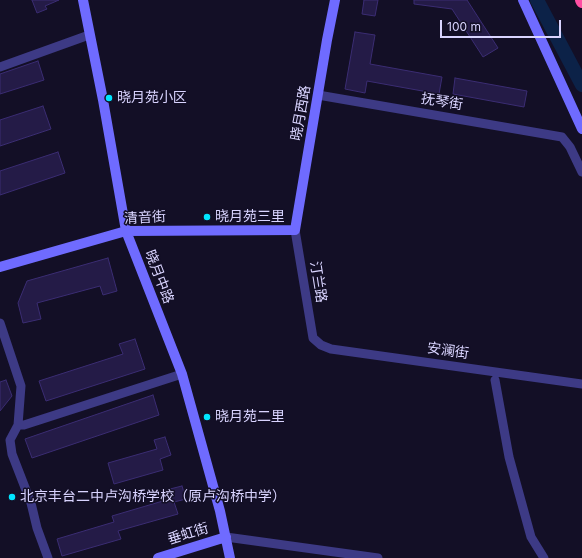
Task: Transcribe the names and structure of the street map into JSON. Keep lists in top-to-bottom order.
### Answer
{
  "streets": {
    "street": [
      "抚琴街",
      "晓月西路",
      "清音街",
      "晓月中路",
      "汀兰路",
      "安澜街",
      "垂虹街"
    ]
  },
  "crossings": [
    ["抚琴街", "晓月西路"],
    ["晓月西路", "清音街"],
    ["晓月西路", "汀兰路"],
    ["清音街", "晓月中路"],
    ["清音街", "汀兰路"],
    ["晓月中路", "垂虹街"],
    ["汀兰路", "安澜街"]
  ],
  "places": [
    "晓月苑小区",
    "晓月苑三里",
    "晓月苑二里",
    "北京丰台二中卢沟桥学校（原卢沟桥中学）"
  ],
  "scale_bar": "100 m"
}
